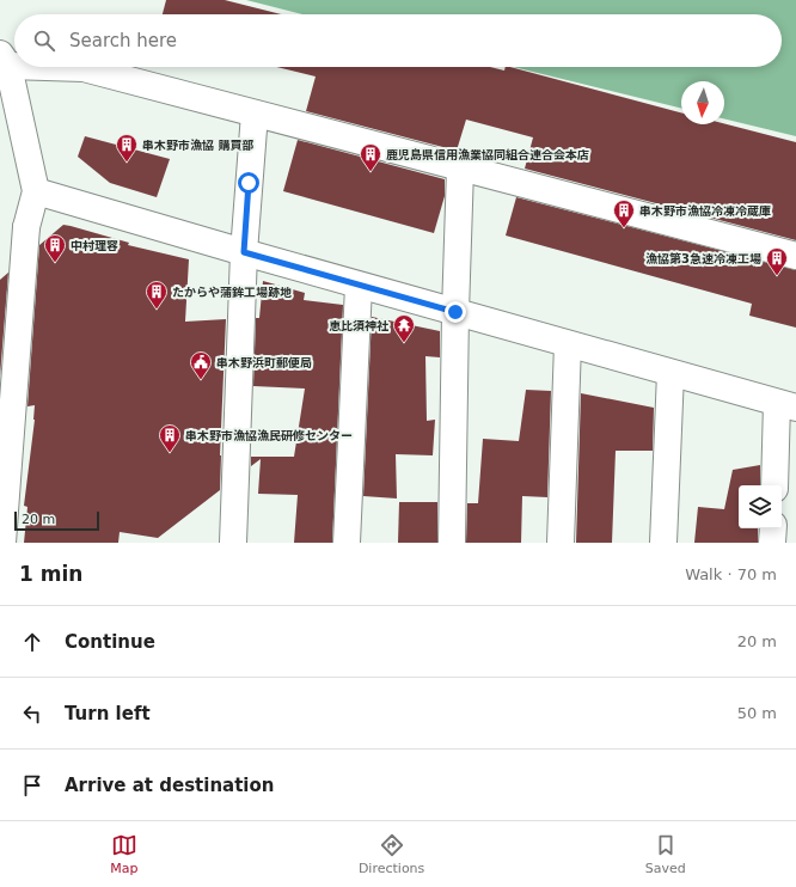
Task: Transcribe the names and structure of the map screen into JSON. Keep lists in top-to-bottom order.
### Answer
{
  "places": {
    "building": [
      "串木野市漁協 購買部",
      "鹿児島県信用漁業協同組合連合会本店",
      "串木野市漁協冷凍冷蔵庫",
      "中村理容",
      "漁協第3急速冷凍工場",
      "たからや蒲鉾工場跡地",
      "串木野市漁協漁民研修センター"
    ],
    "temple": ["恵比須神社"],
    "public building": ["串木野浜町郵便局"]
  },
  "scale_bar": "20 m",
  "north": "bottom",
  "page": {
    "search": "Search here",
    "scale": "20 m",
    "heading": ["1 min", "Walk · 70 m"],
    "list": [
      ["Continue", "20 m"],
      ["Turn left", "50 m"],
      "Arrive at destination"
    ],
    "nav": ["Map", "Directions", "Saved"]
  }
}
